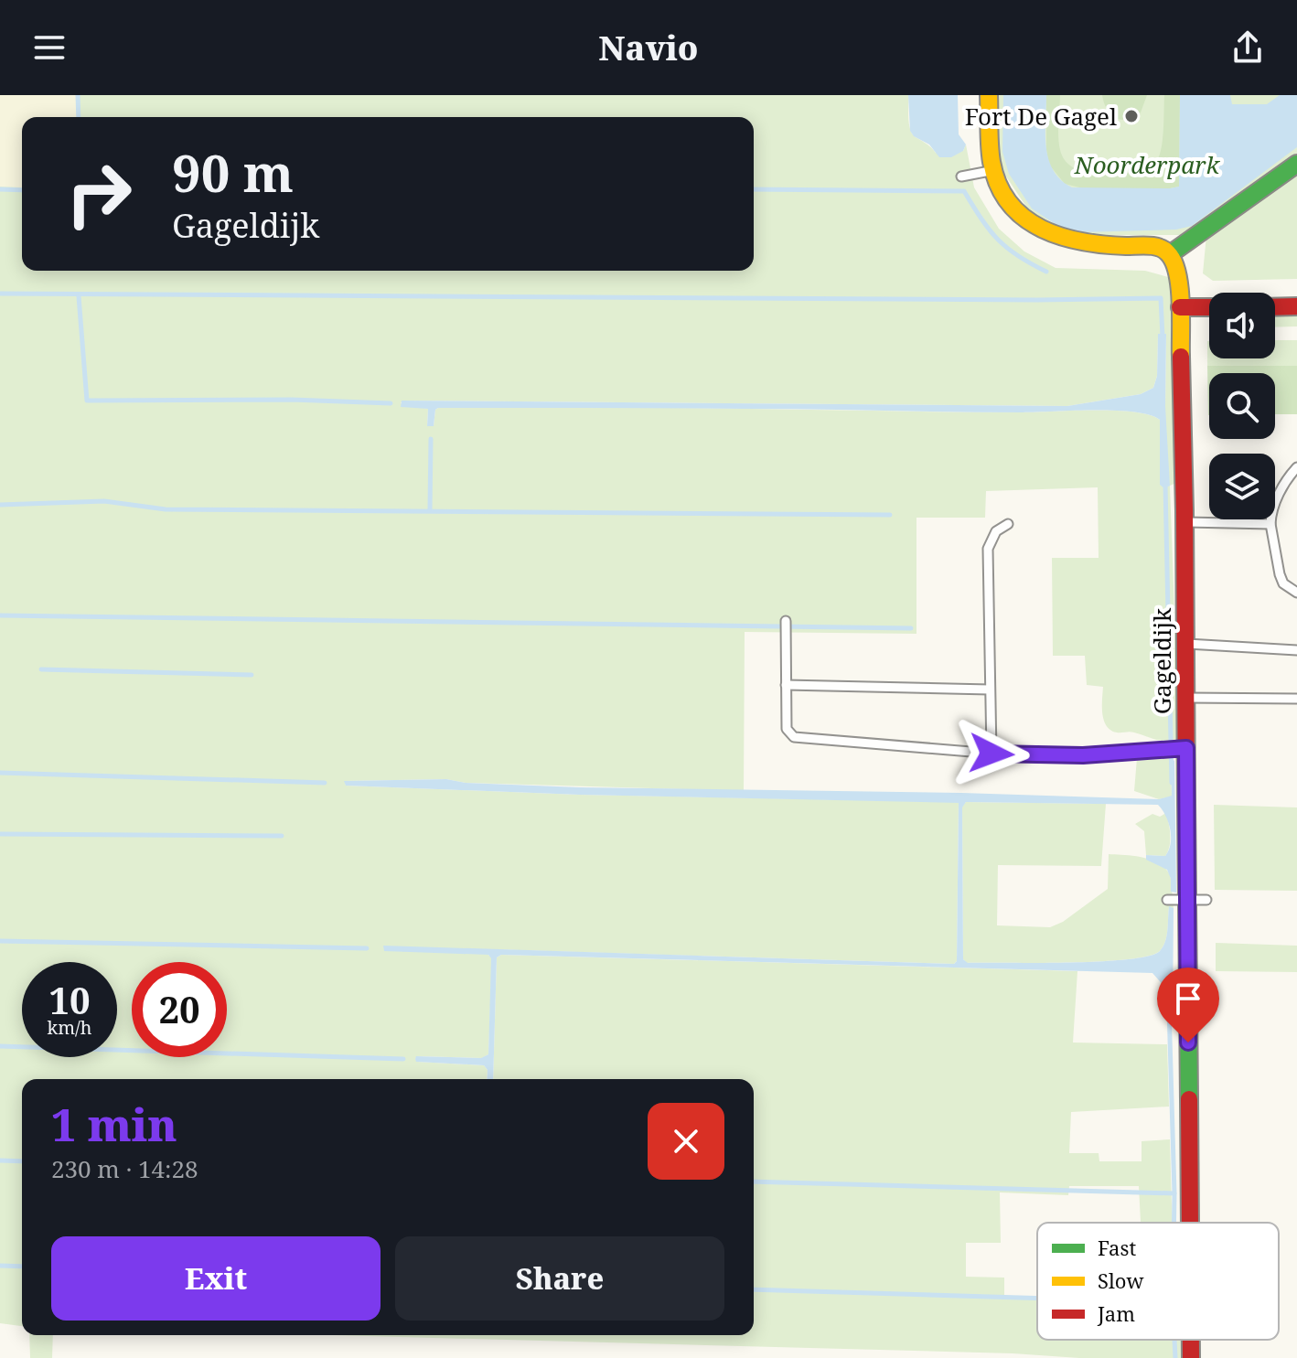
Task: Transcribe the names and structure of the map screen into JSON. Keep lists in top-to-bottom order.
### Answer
{
  "streets": {
    "street": ["Gageldijk"]
  },
  "parks": ["Noorderpark"],
  "places": ["Fort De Gagel"],
  "legend": ["Fast", "Slow", "Jam"],
  "page": {
    "header": "Navio",
    "turn": ["90 m", "Gageldijk"],
    "speed": "10 km/h",
    "limit": "20",
    "heading": ["1 min", "230 m · 14:28"],
    "buttons": ["Exit", "Share"]
  }
}
